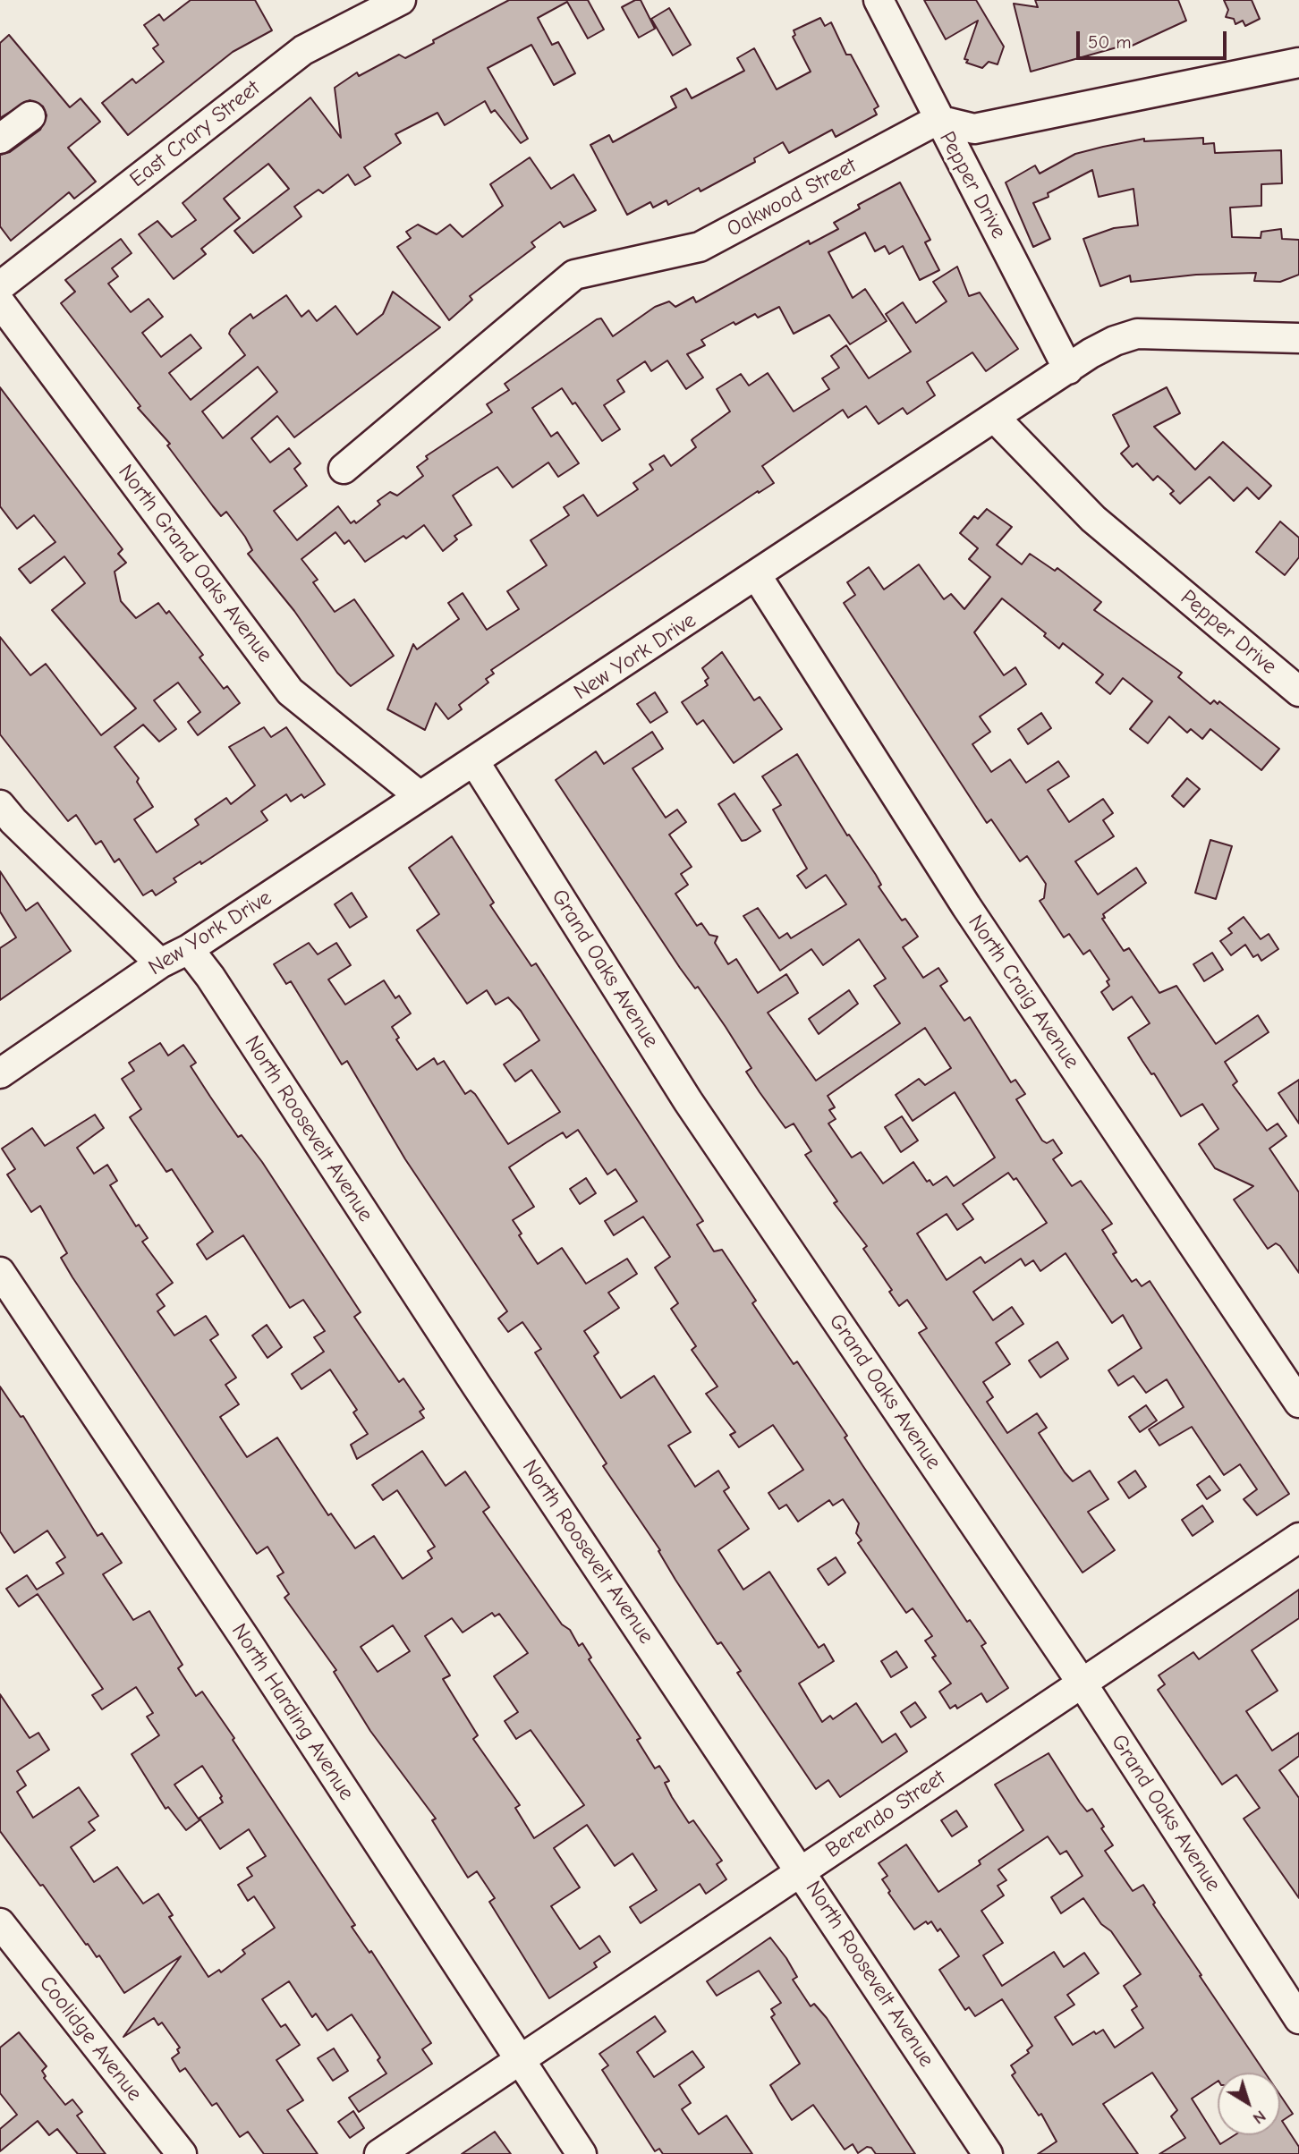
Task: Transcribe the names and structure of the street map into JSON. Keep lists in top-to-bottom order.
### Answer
{
  "streets": {
    "street": [
      "East Crary Street",
      "Pepper Drive",
      "Oakwood Street",
      "North Grand Oaks Avenue",
      "New York Drive",
      "Grand Oaks Avenue",
      "North Craig Avenue",
      "North Roosevelt Avenue",
      "North Harding Avenue",
      "Berendo Street",
      "Coolidge Avenue"
    ]
  },
  "crossings": [
    ["Pepper Drive", "Oakwood Street"],
    ["Pepper Drive", "New York Drive"],
    ["North Grand Oaks Avenue", "New York Drive"],
    ["New York Drive", "Grand Oaks Avenue"],
    ["New York Drive", "North Craig Avenue"],
    ["New York Drive", "North Roosevelt Avenue"],
    ["Grand Oaks Avenue", "Berendo Street"],
    ["North Roosevelt Avenue", "Berendo Street"],
    ["North Harding Avenue", "Berendo Street"]
  ],
  "scale_bar": "50 m",
  "north": "bottom right"
}
